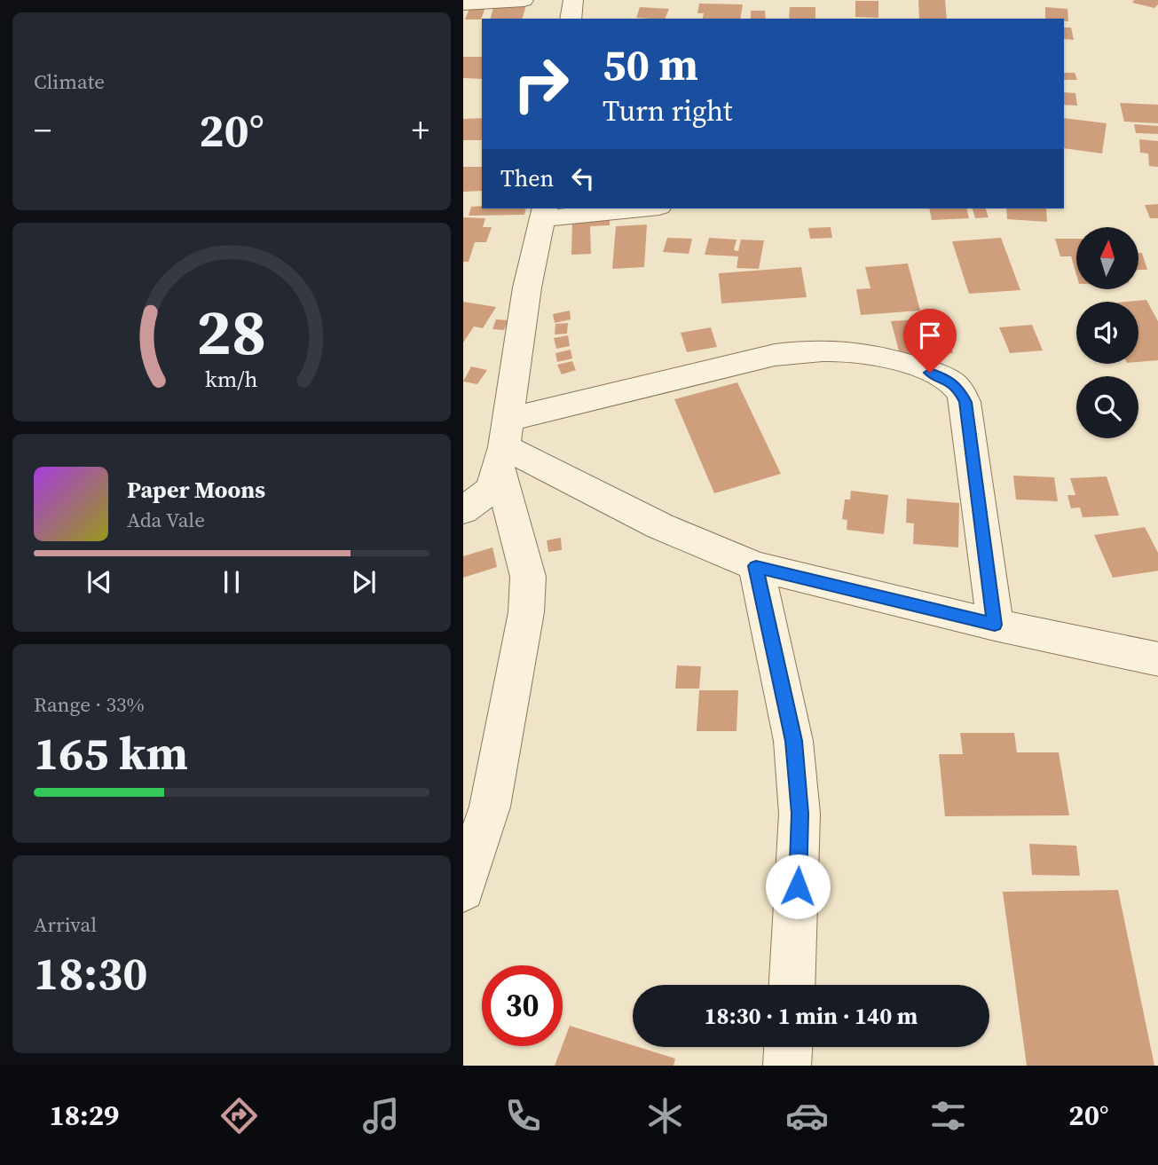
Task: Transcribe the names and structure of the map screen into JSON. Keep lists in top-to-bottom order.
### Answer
{
  "north": "top",
  "page": {
    "tile": [
      "Climate",
      ["Range · 33%", "165 km"],
      ["Arrival", "18:30"]
    ],
    "turn": ["50 m", "Turn right"],
    "heat": ["−", "20°", "+"],
    "then": "Then",
    "song": ["Paper Moons", "Ada Vale"],
    "limit": "30",
    "trip": "18:30 · 1 min · 140 m",
    "tabs": ["18:29", "20°"],
    "gauge": ["28", "km/h"]
  }
}
